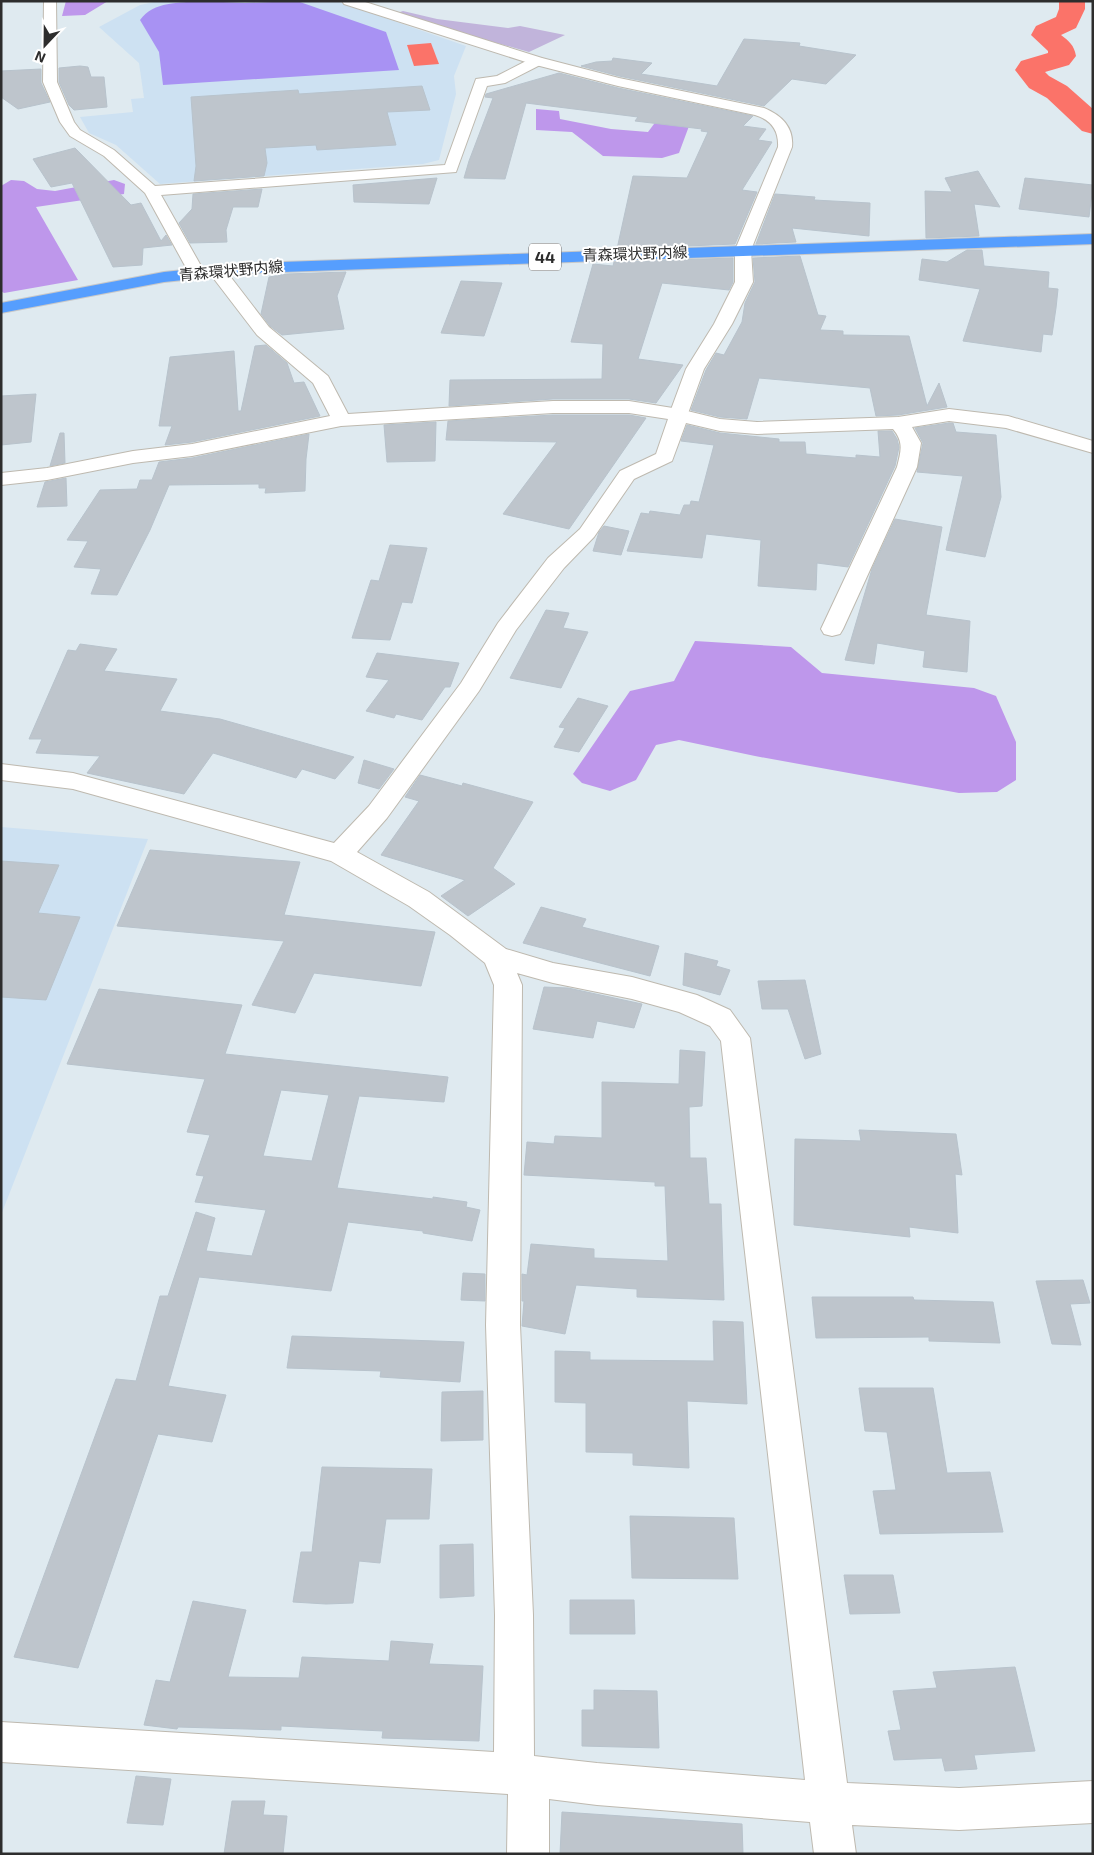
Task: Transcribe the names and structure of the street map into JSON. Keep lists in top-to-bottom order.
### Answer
{
  "streets": {
    "main road": ["青森環状野内線", "44"]
  },
  "north": "bottom"
}
